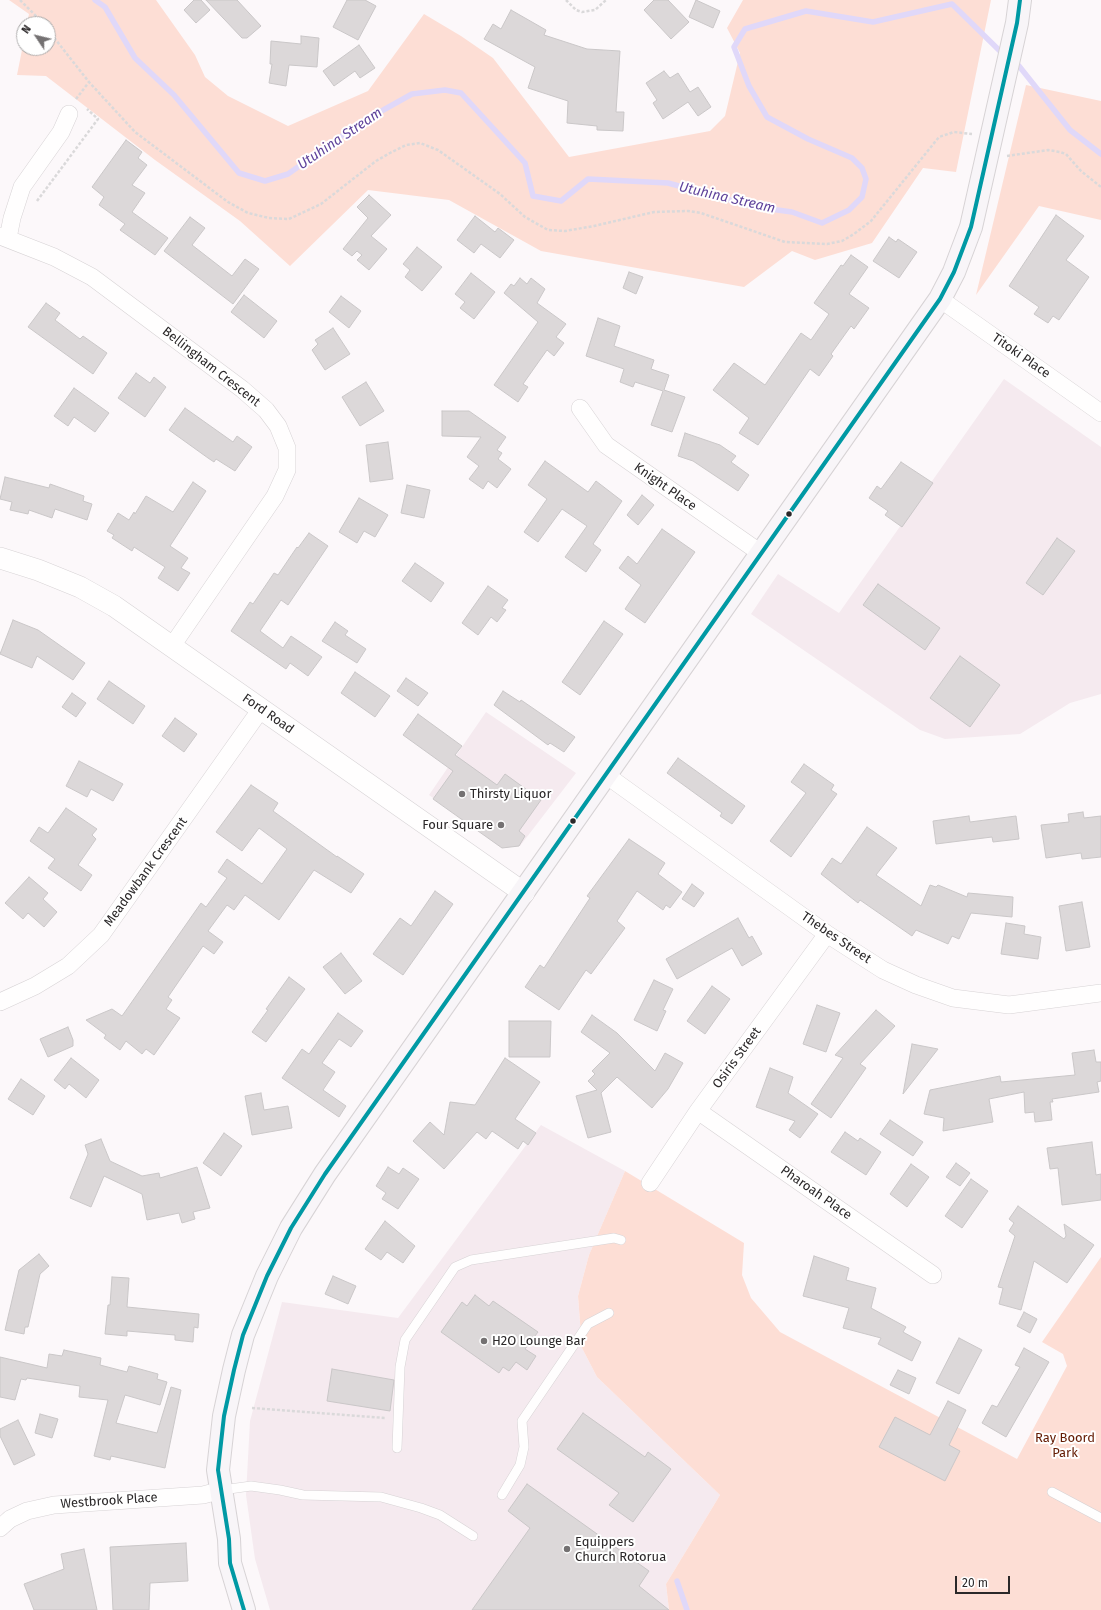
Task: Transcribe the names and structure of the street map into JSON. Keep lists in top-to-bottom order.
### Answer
{
  "streets": {
    "street": [
      "Titoki Place",
      "Bellingham Crescent",
      "Knight Place",
      "Ford Road",
      "Meadowbank Crescent",
      "Thebes Street",
      "Osiris Street",
      "Pharoah Place",
      "Westbrook Place"
    ]
  },
  "crossings": [
    ["Bellingham Crescent", "Ford Road"],
    ["Ford Road", "Meadowbank Crescent"],
    ["Thebes Street", "Osiris Street"],
    ["Osiris Street", "Pharoah Place"]
  ],
  "water": ["Utuhina Stream"],
  "parks": ["Ray Boord Park"],
  "places": [
    "Thirsty Liquor",
    "Four Square",
    "H2O Lounge Bar",
    "Equippers Church Rotorua"
  ],
  "scale_bar": "20 m",
  "north": "top left"
}
